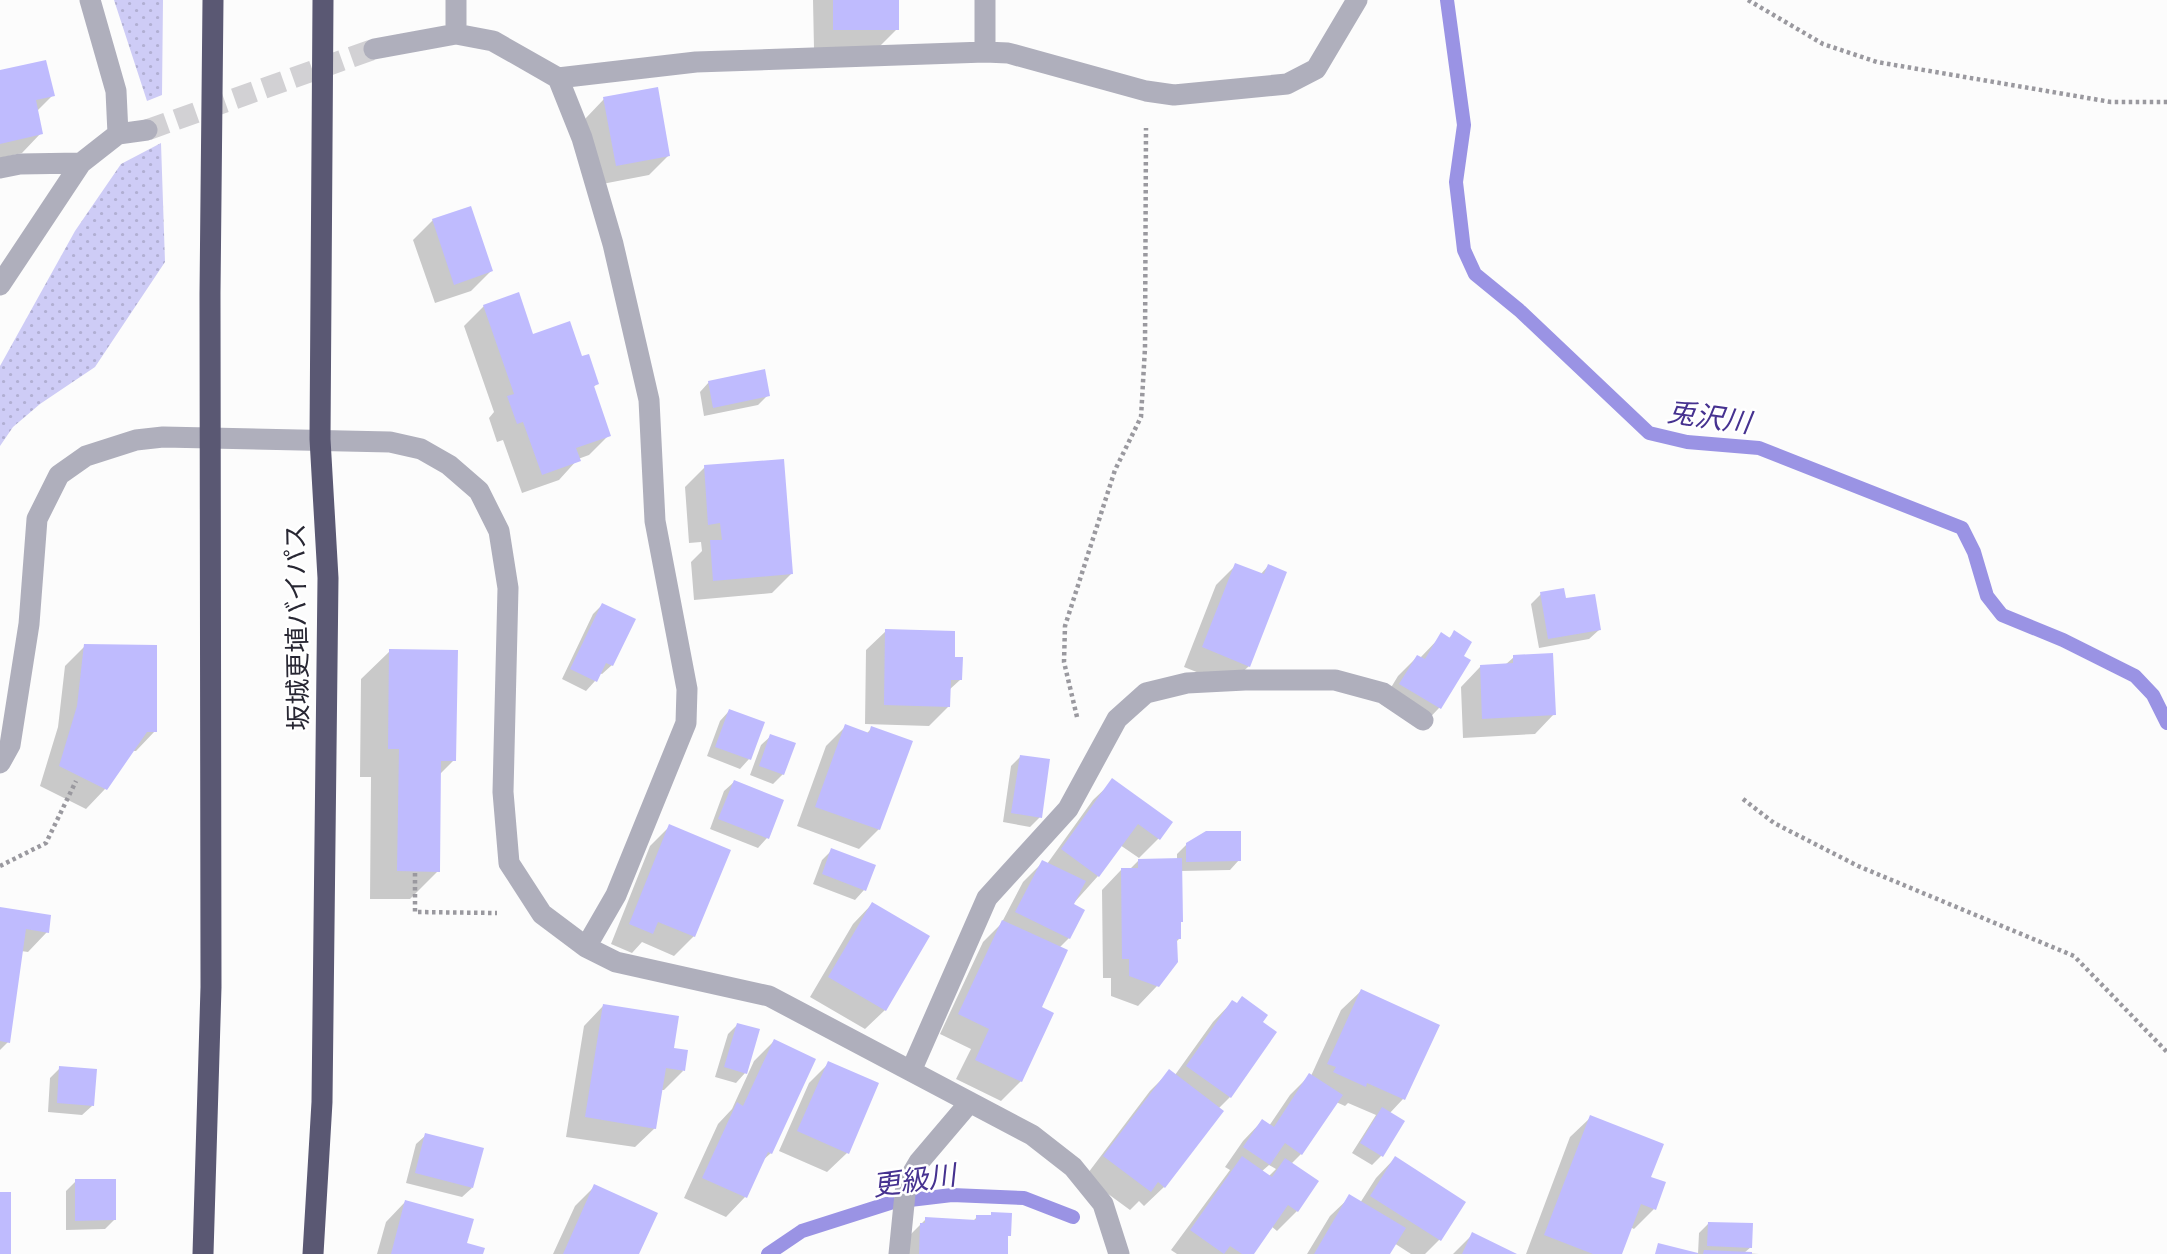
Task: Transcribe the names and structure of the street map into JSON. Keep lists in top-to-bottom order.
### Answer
{
  "streets": {
    "highway": ["坂城更埴バイパス"]
  },
  "water": ["兎沢川", "更級川"]
}
